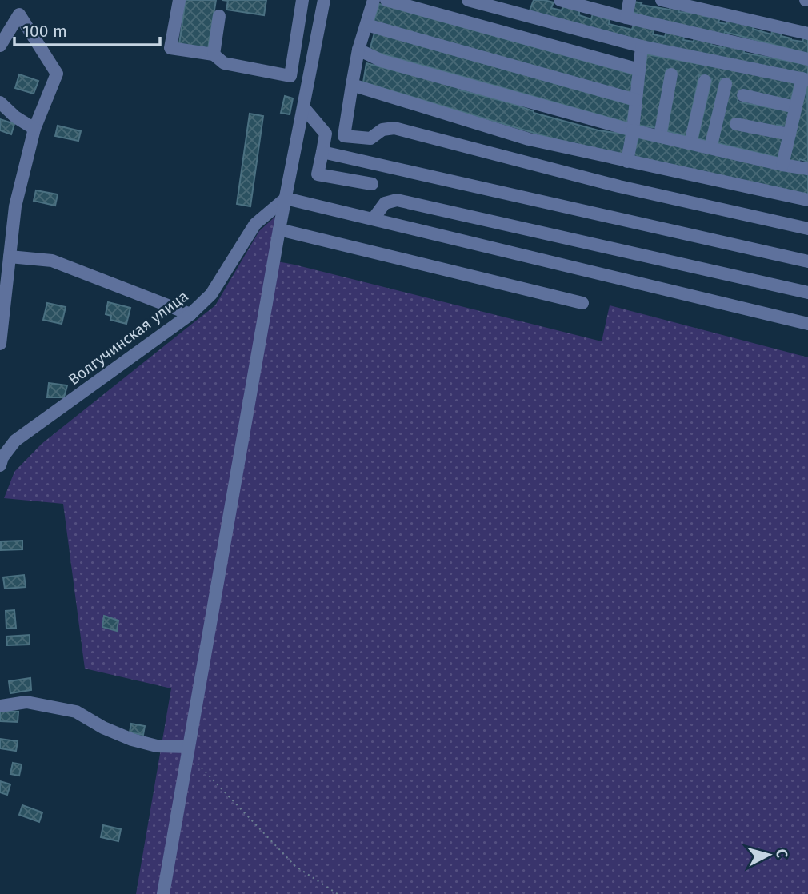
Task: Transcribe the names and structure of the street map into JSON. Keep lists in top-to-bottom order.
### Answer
{
  "streets": {
    "street": ["Волгучинская улица"]
  },
  "scale_bar": "100 m",
  "north": "right"
}
